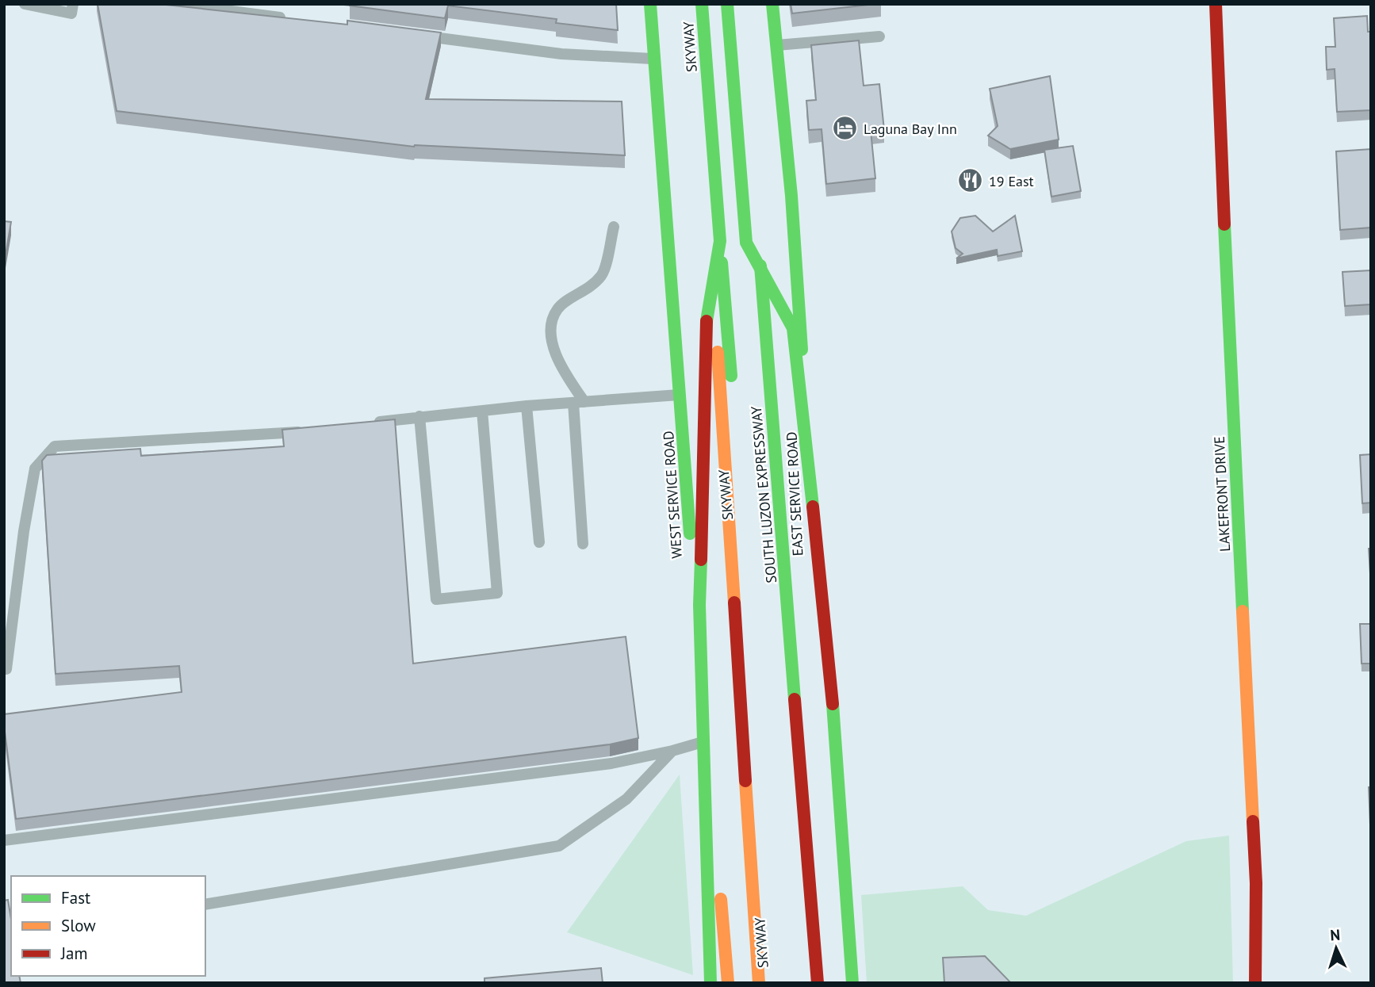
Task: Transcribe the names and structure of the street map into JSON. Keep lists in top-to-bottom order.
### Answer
{
  "streets": {
    "main road": [
      "SKYWAY",
      "EAST SERVICE ROAD",
      "LAKEFRONT DRIVE",
      "WEST SERVICE ROAD",
      "SOUTH LUZON EXPRESSWAY"
    ]
  },
  "places": {
    "hotel": ["Laguna Bay Inn"],
    "restaurant": ["19 East"]
  },
  "legend": ["Fast", "Slow", "Jam"],
  "north": "top"
}
